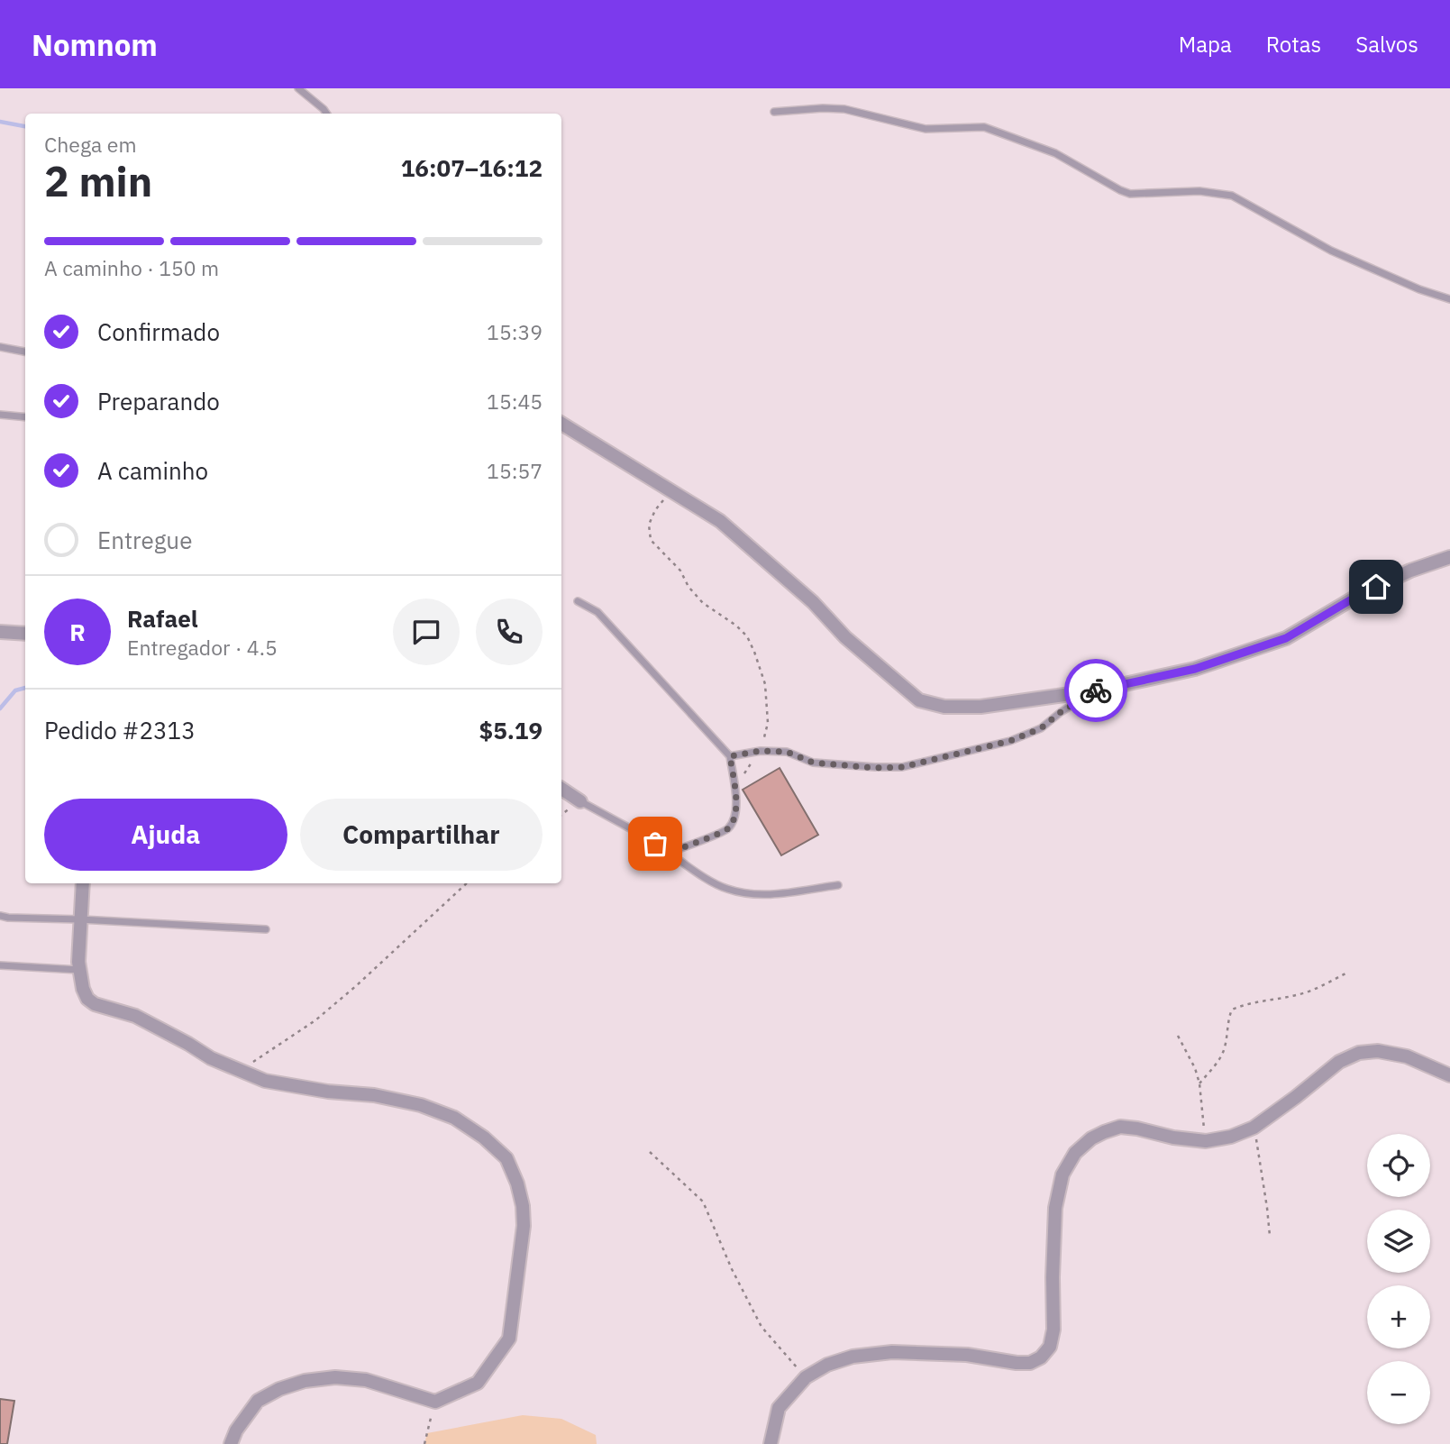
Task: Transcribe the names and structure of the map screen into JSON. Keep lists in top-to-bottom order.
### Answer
{
  "page": {
    "header": "Nomnom",
    "nav": ["Mapa", "Rotas", "Salvos"],
    "heading": ["2 min", "Chega em", "16:07–16:12"],
    "panel": [
      "Rafael",
      "Entregador · 4.5",
      "Pedido #2313",
      "$5.19"
    ],
    "bar": "A caminho · 150 m",
    "list": [
      ["Confirmado", "15:39"],
      ["Preparando", "15:45"],
      ["A caminho", "15:57"],
      "Entregue"
    ],
    "round": "R",
    "buttons": ["Ajuda", "Compartilhar"],
    "map_buttons": ["+", "−"]
  }
}
